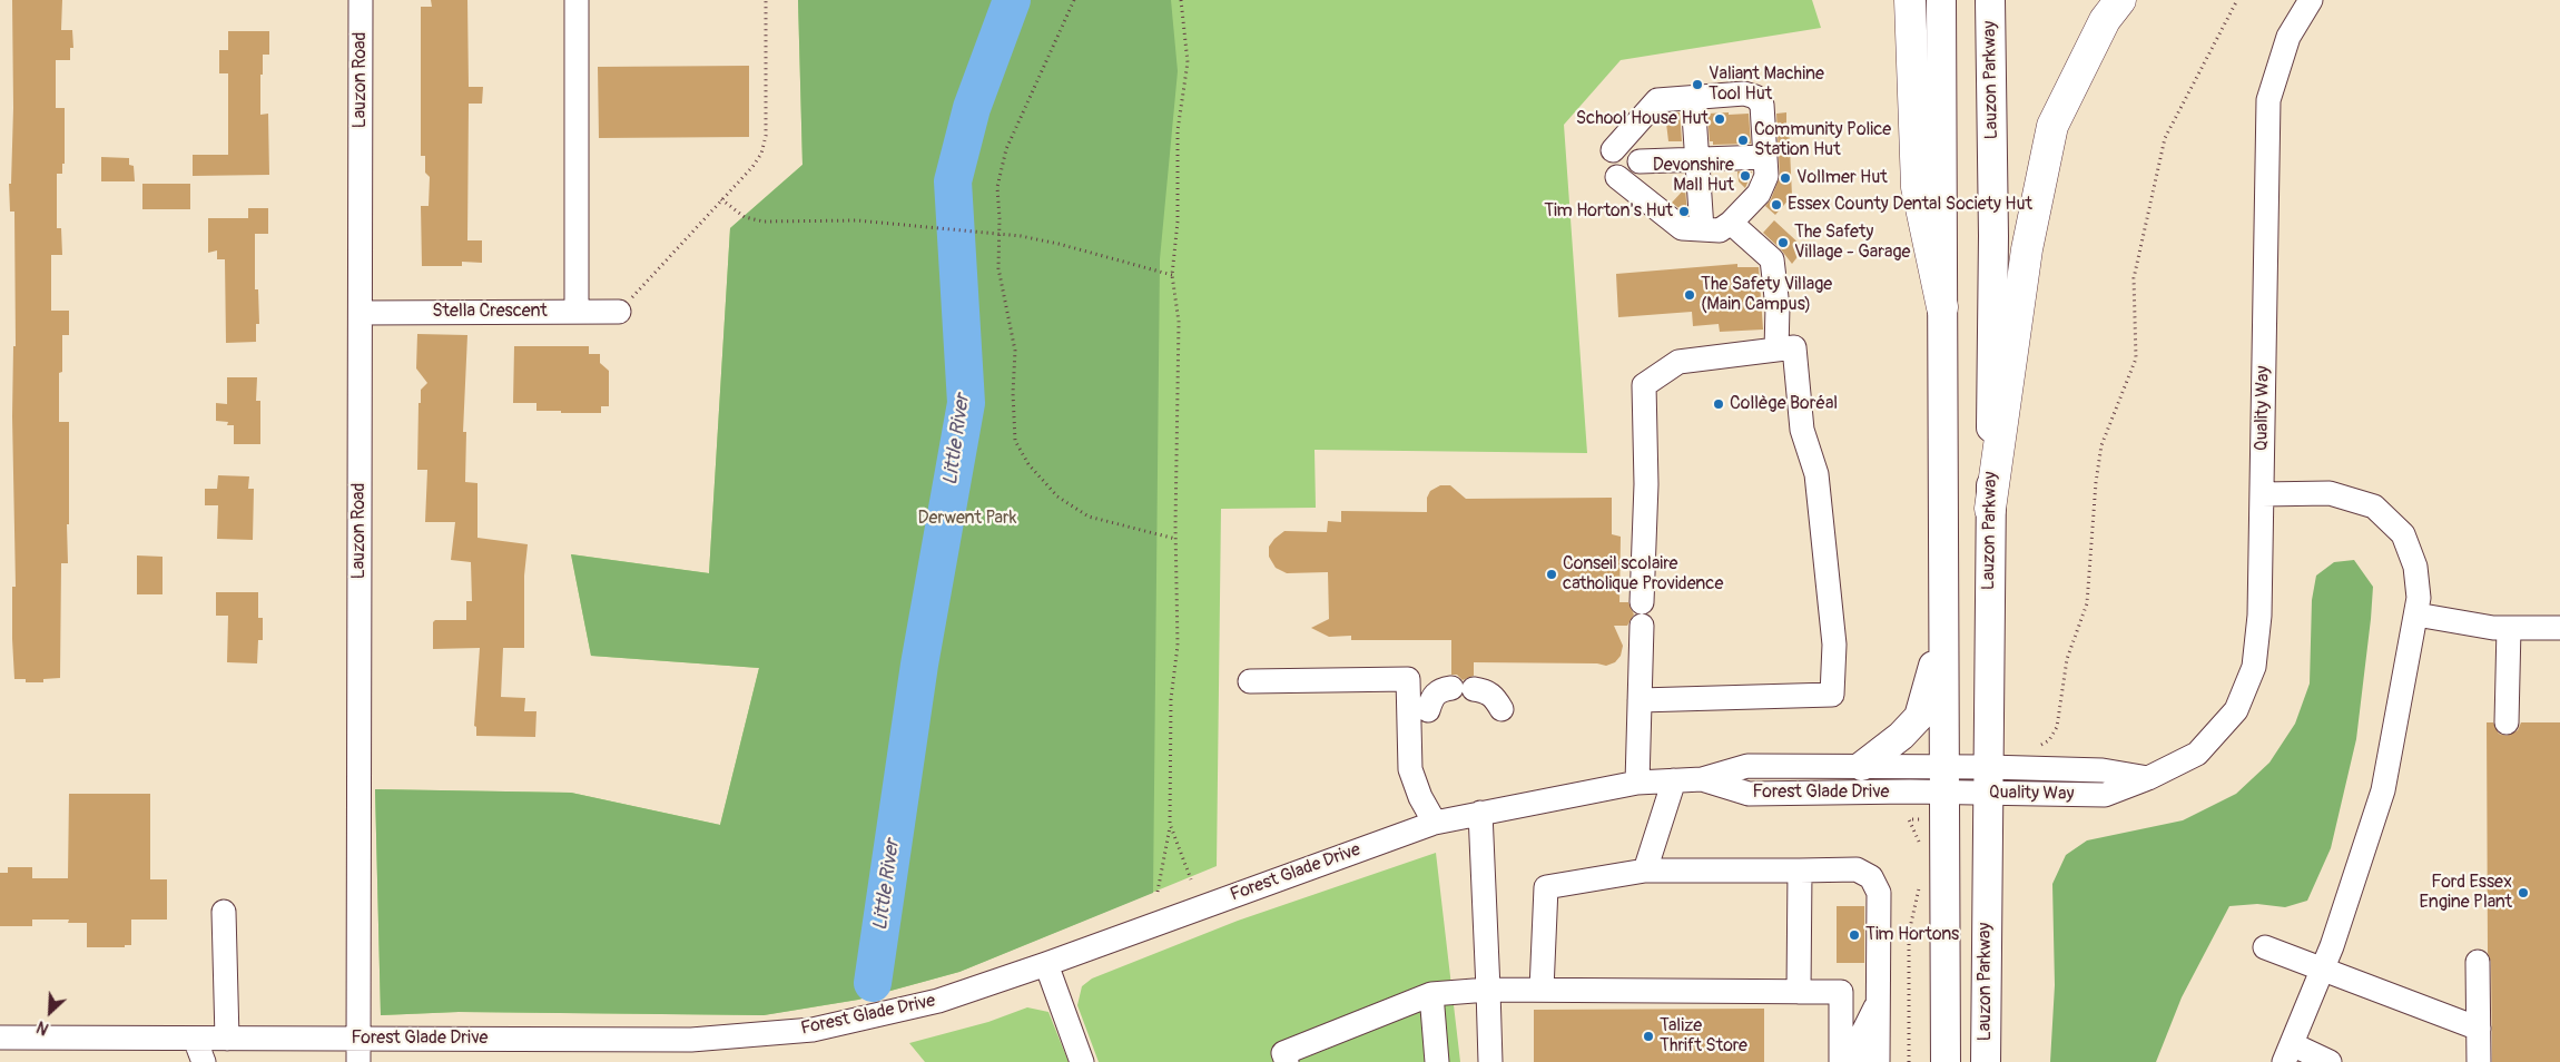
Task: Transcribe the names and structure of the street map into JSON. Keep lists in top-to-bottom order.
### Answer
{
  "streets": {
    "main road": ["Lauzon Parkway"],
    "street": [
      "Lauzon Road",
      "Stella Crescent",
      "Quality Way",
      "Forest Glade Drive"
    ]
  },
  "crossings": [
    ["Lauzon Road", "Stella Crescent"],
    ["Lauzon Road", "Forest Glade Drive"],
    ["Lauzon Parkway", "Quality Way"],
    ["Quality Way", "Forest Glade Drive"]
  ],
  "water": ["Little River"],
  "parks": ["Derwent Park"],
  "places": [
    "Valiant Machine Tool Hut",
    "School House Hut",
    "Community Police Station Hut",
    "Devonshire Mall Hut",
    "Vollmer Hut",
    "Essex County Dental Society Hut",
    "Tim Horton's Hut",
    "The Safety Village - Garage",
    "The Safety Village (Main Campus)",
    "Collège Boréal",
    "Conseil scolaire catholique Providence",
    "Ford Essex Engine Plant",
    "Tim Hortons",
    "Talize Thrift Store"
  ],
  "north": "bottom left"
}
